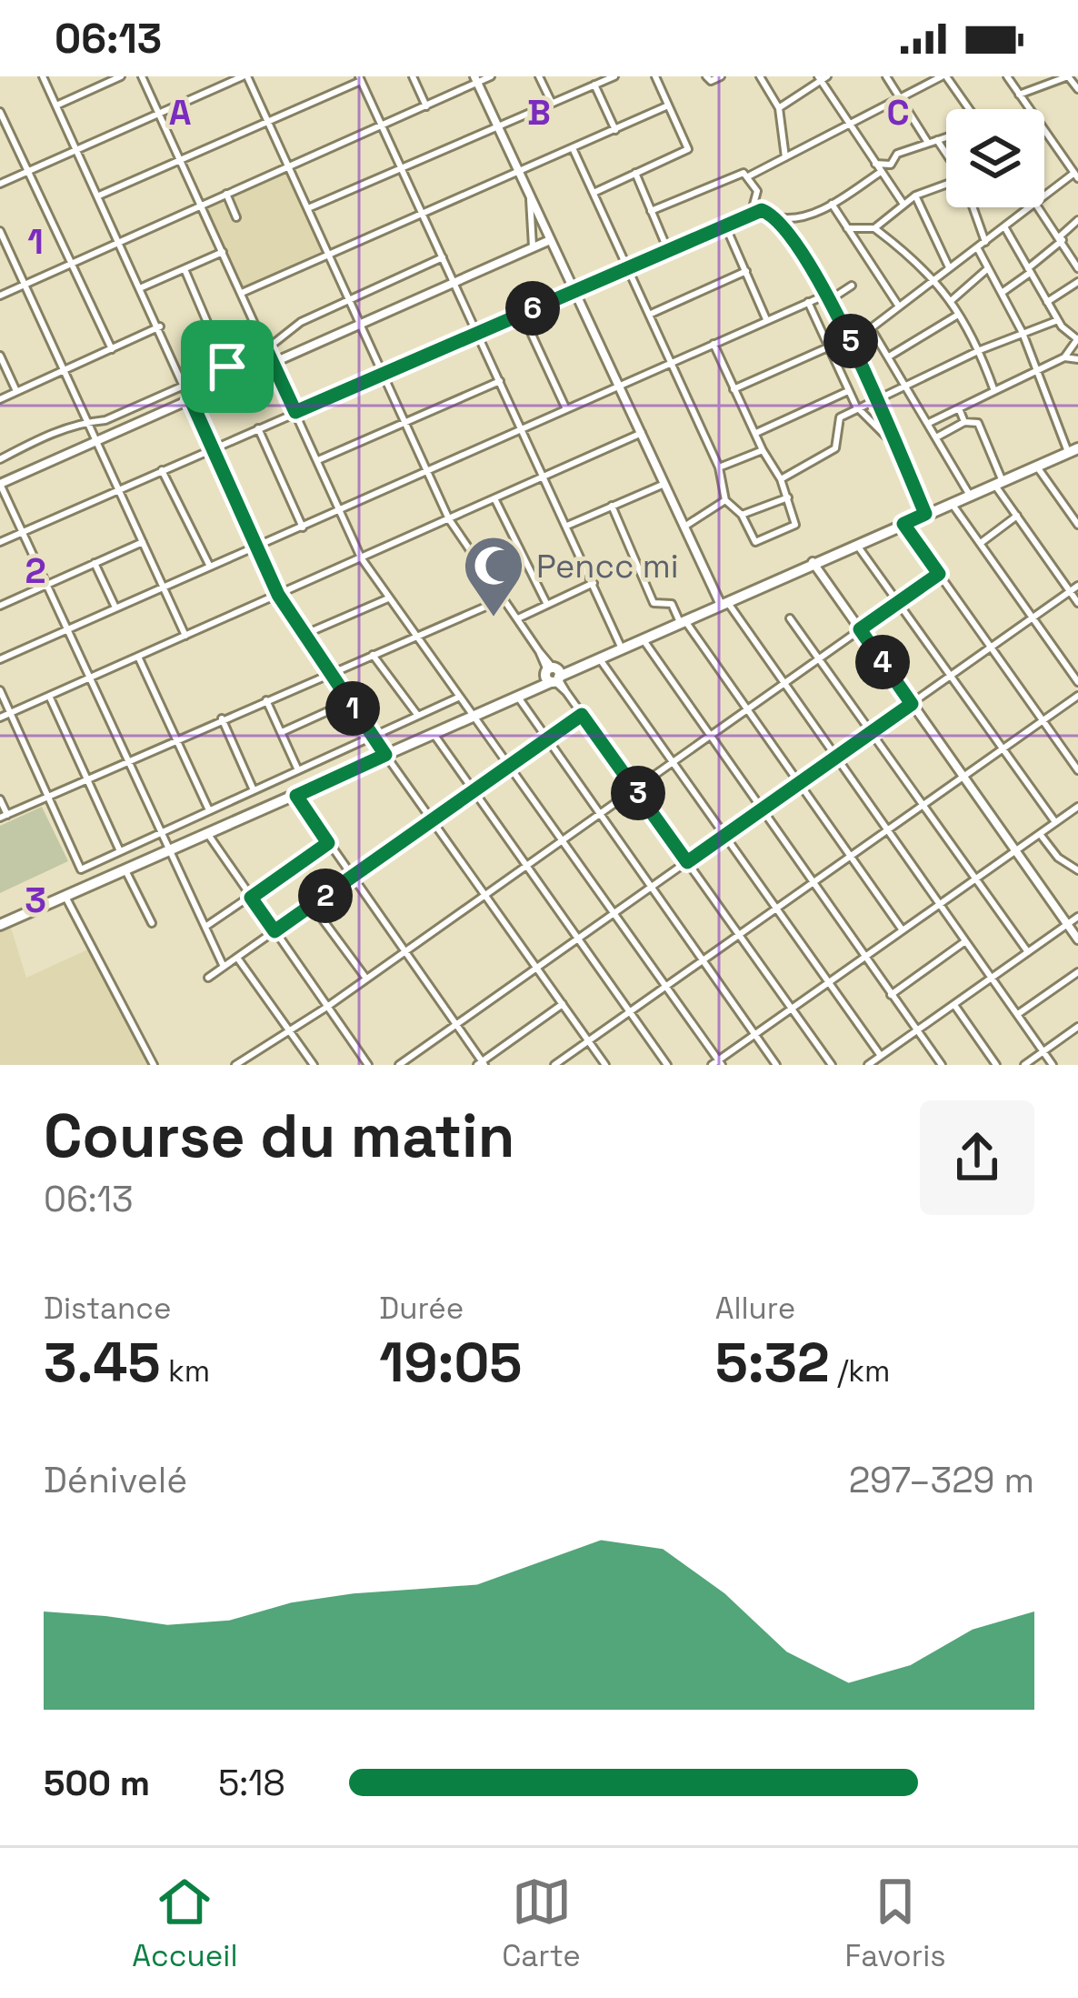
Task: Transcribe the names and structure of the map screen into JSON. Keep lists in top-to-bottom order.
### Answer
{
  "places": {
    "mosque": ["Pencc mi"]
  },
  "page": {
    "status": "06:13",
    "pins": [
      "6",
      "5",
      "4",
      "1",
      "3",
      "2"
    ],
    "heading": ["Course du matin", "06:13"],
    "stats": [
      ["Distance", "3.45 km"],
      ["Durée", "19:05"],
      ["Allure", "5:32 /km"]
    ],
    "chart": ["Dénivelé", "297–329 m"],
    "list": [
      {
        "name": "500 m",
        "note": "5:18"
      }
    ],
    "tabs": ["Accueil", "Carte", "Favoris"]
  },
  "grid": {
    "columns": ["A", "B", "C"],
    "rows": ["1", "2", "3"]
  }
}
